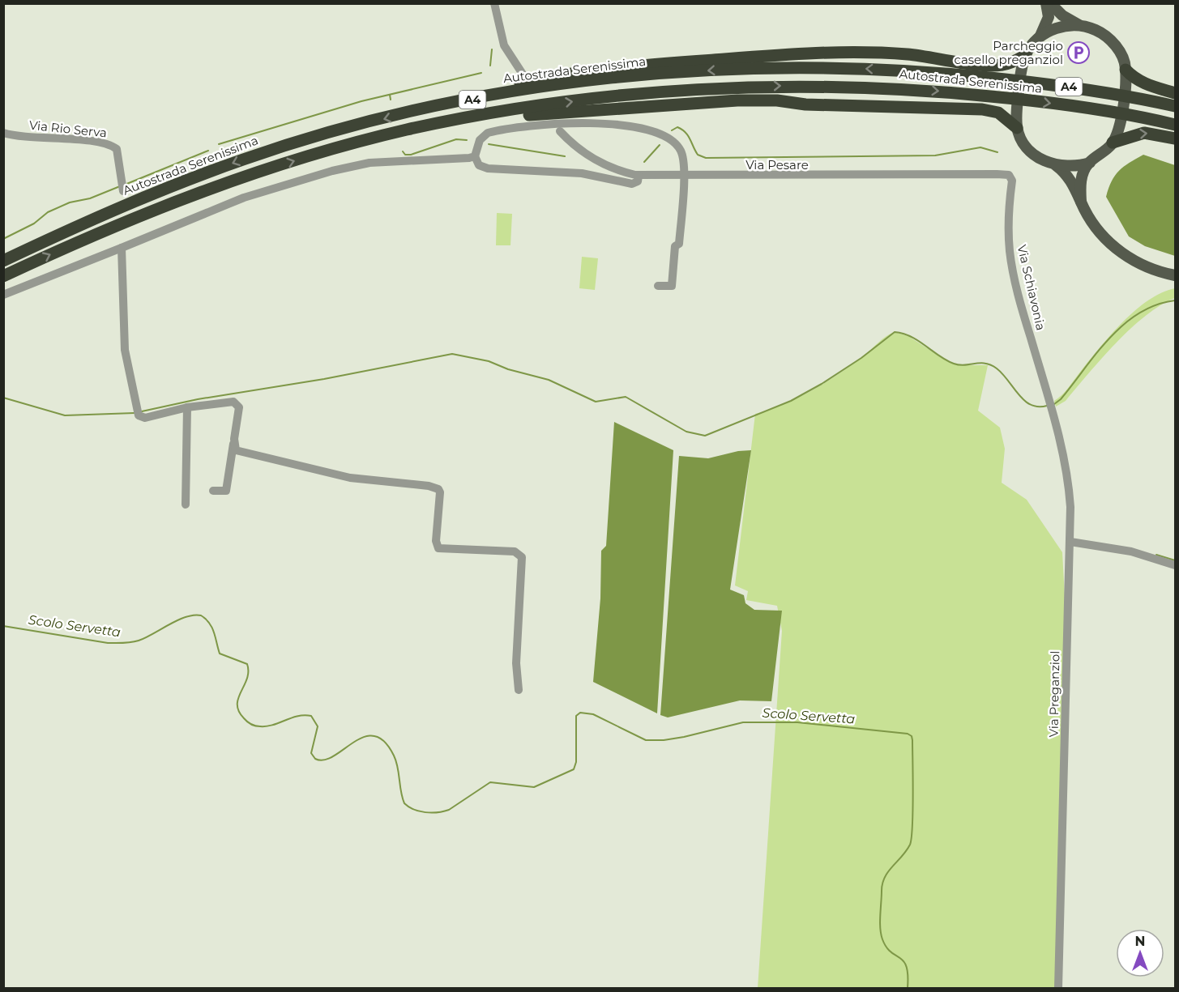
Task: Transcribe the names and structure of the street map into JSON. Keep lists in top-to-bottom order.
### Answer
{
  "streets": {
    "highway": ["Autostrada Serenissima", "A4"],
    "street": [
      "Via Rio Serva",
      "Via Pesare",
      "Via Schiavonia",
      "Via Preganziol"
    ]
  },
  "crossings": [
    ["Via Pesare", "Via Schiavonia"],
    ["Via Schiavonia", "Via Preganziol"]
  ],
  "water": ["Scolo Servetta"],
  "places": {
    "parking": ["Parcheggio casello preganziol"]
  },
  "north": "top"
}
